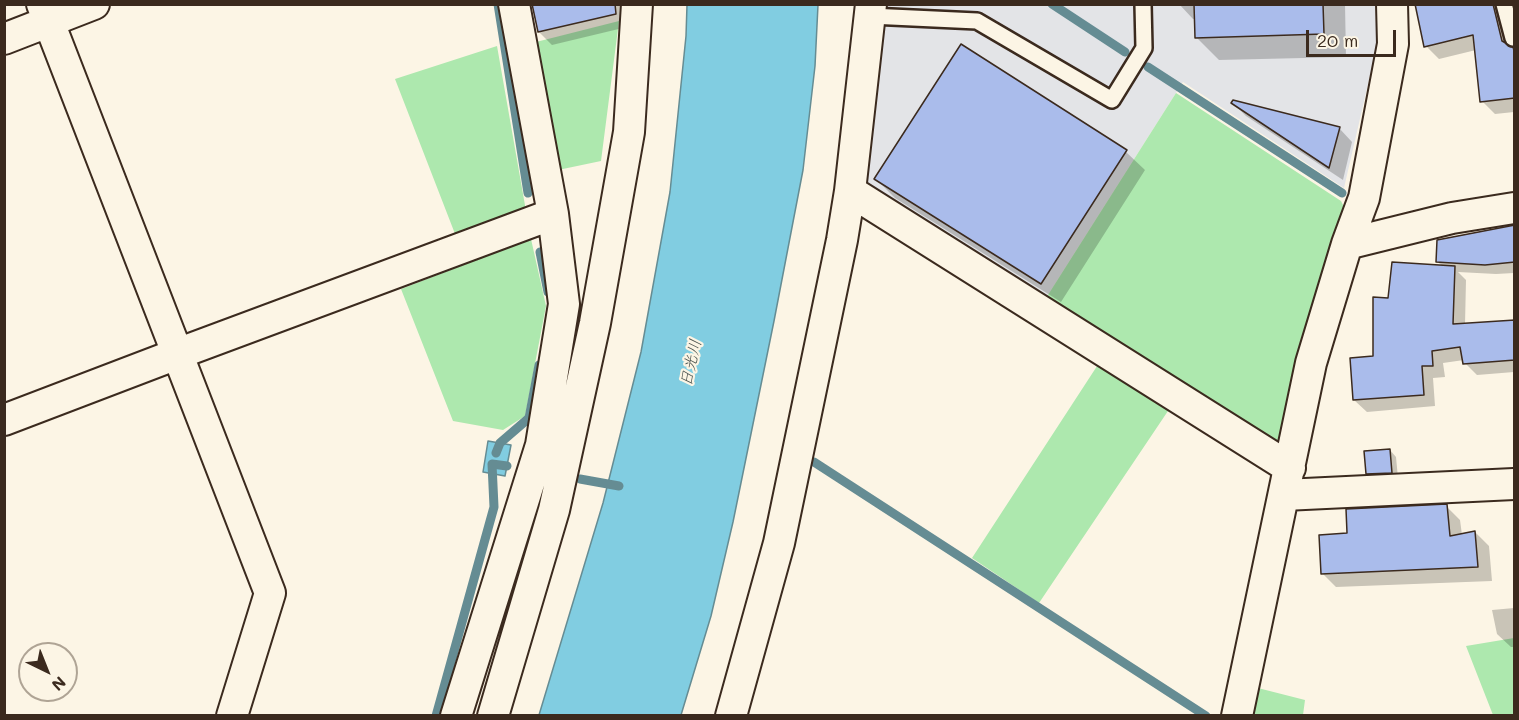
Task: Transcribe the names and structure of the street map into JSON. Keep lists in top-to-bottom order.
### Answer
{
  "water": ["日光川"],
  "scale_bar": "20 m",
  "north": "bottom right"
}
